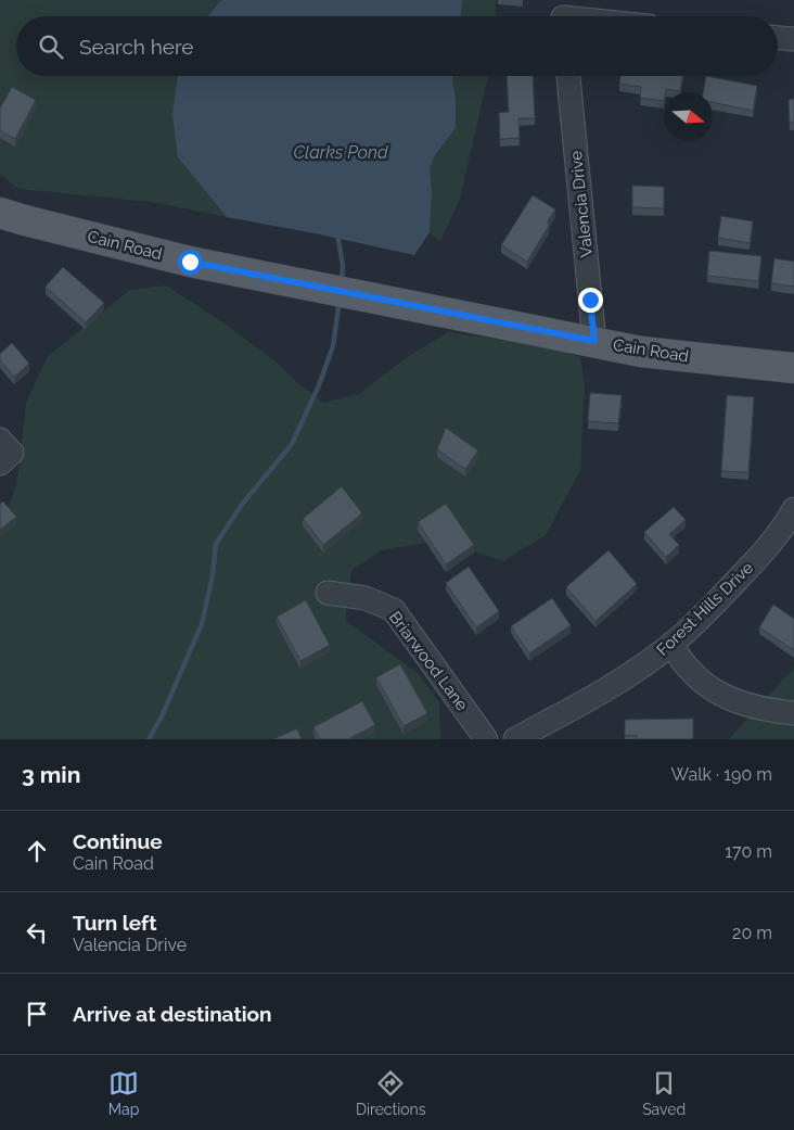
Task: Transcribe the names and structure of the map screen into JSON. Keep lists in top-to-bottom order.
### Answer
{
  "streets": {
    "main road": ["Cain Road"],
    "street": ["Valencia Drive", "Forest Hills Drive", "Briarwood Lane"]
  },
  "crossings": [
    ["Valencia Drive", "Cain Road"]
  ],
  "water": ["Clarks Pond"],
  "north": "right",
  "page": {
    "search": "Search here",
    "heading": ["3 min", "Walk · 190 m"],
    "list": [
      ["Continue", "Cain Road", "170 m"],
      ["Turn left", "Valencia Drive", "20 m"],
      "Arrive at destination"
    ],
    "nav": ["Map", "Directions", "Saved"]
  }
}
